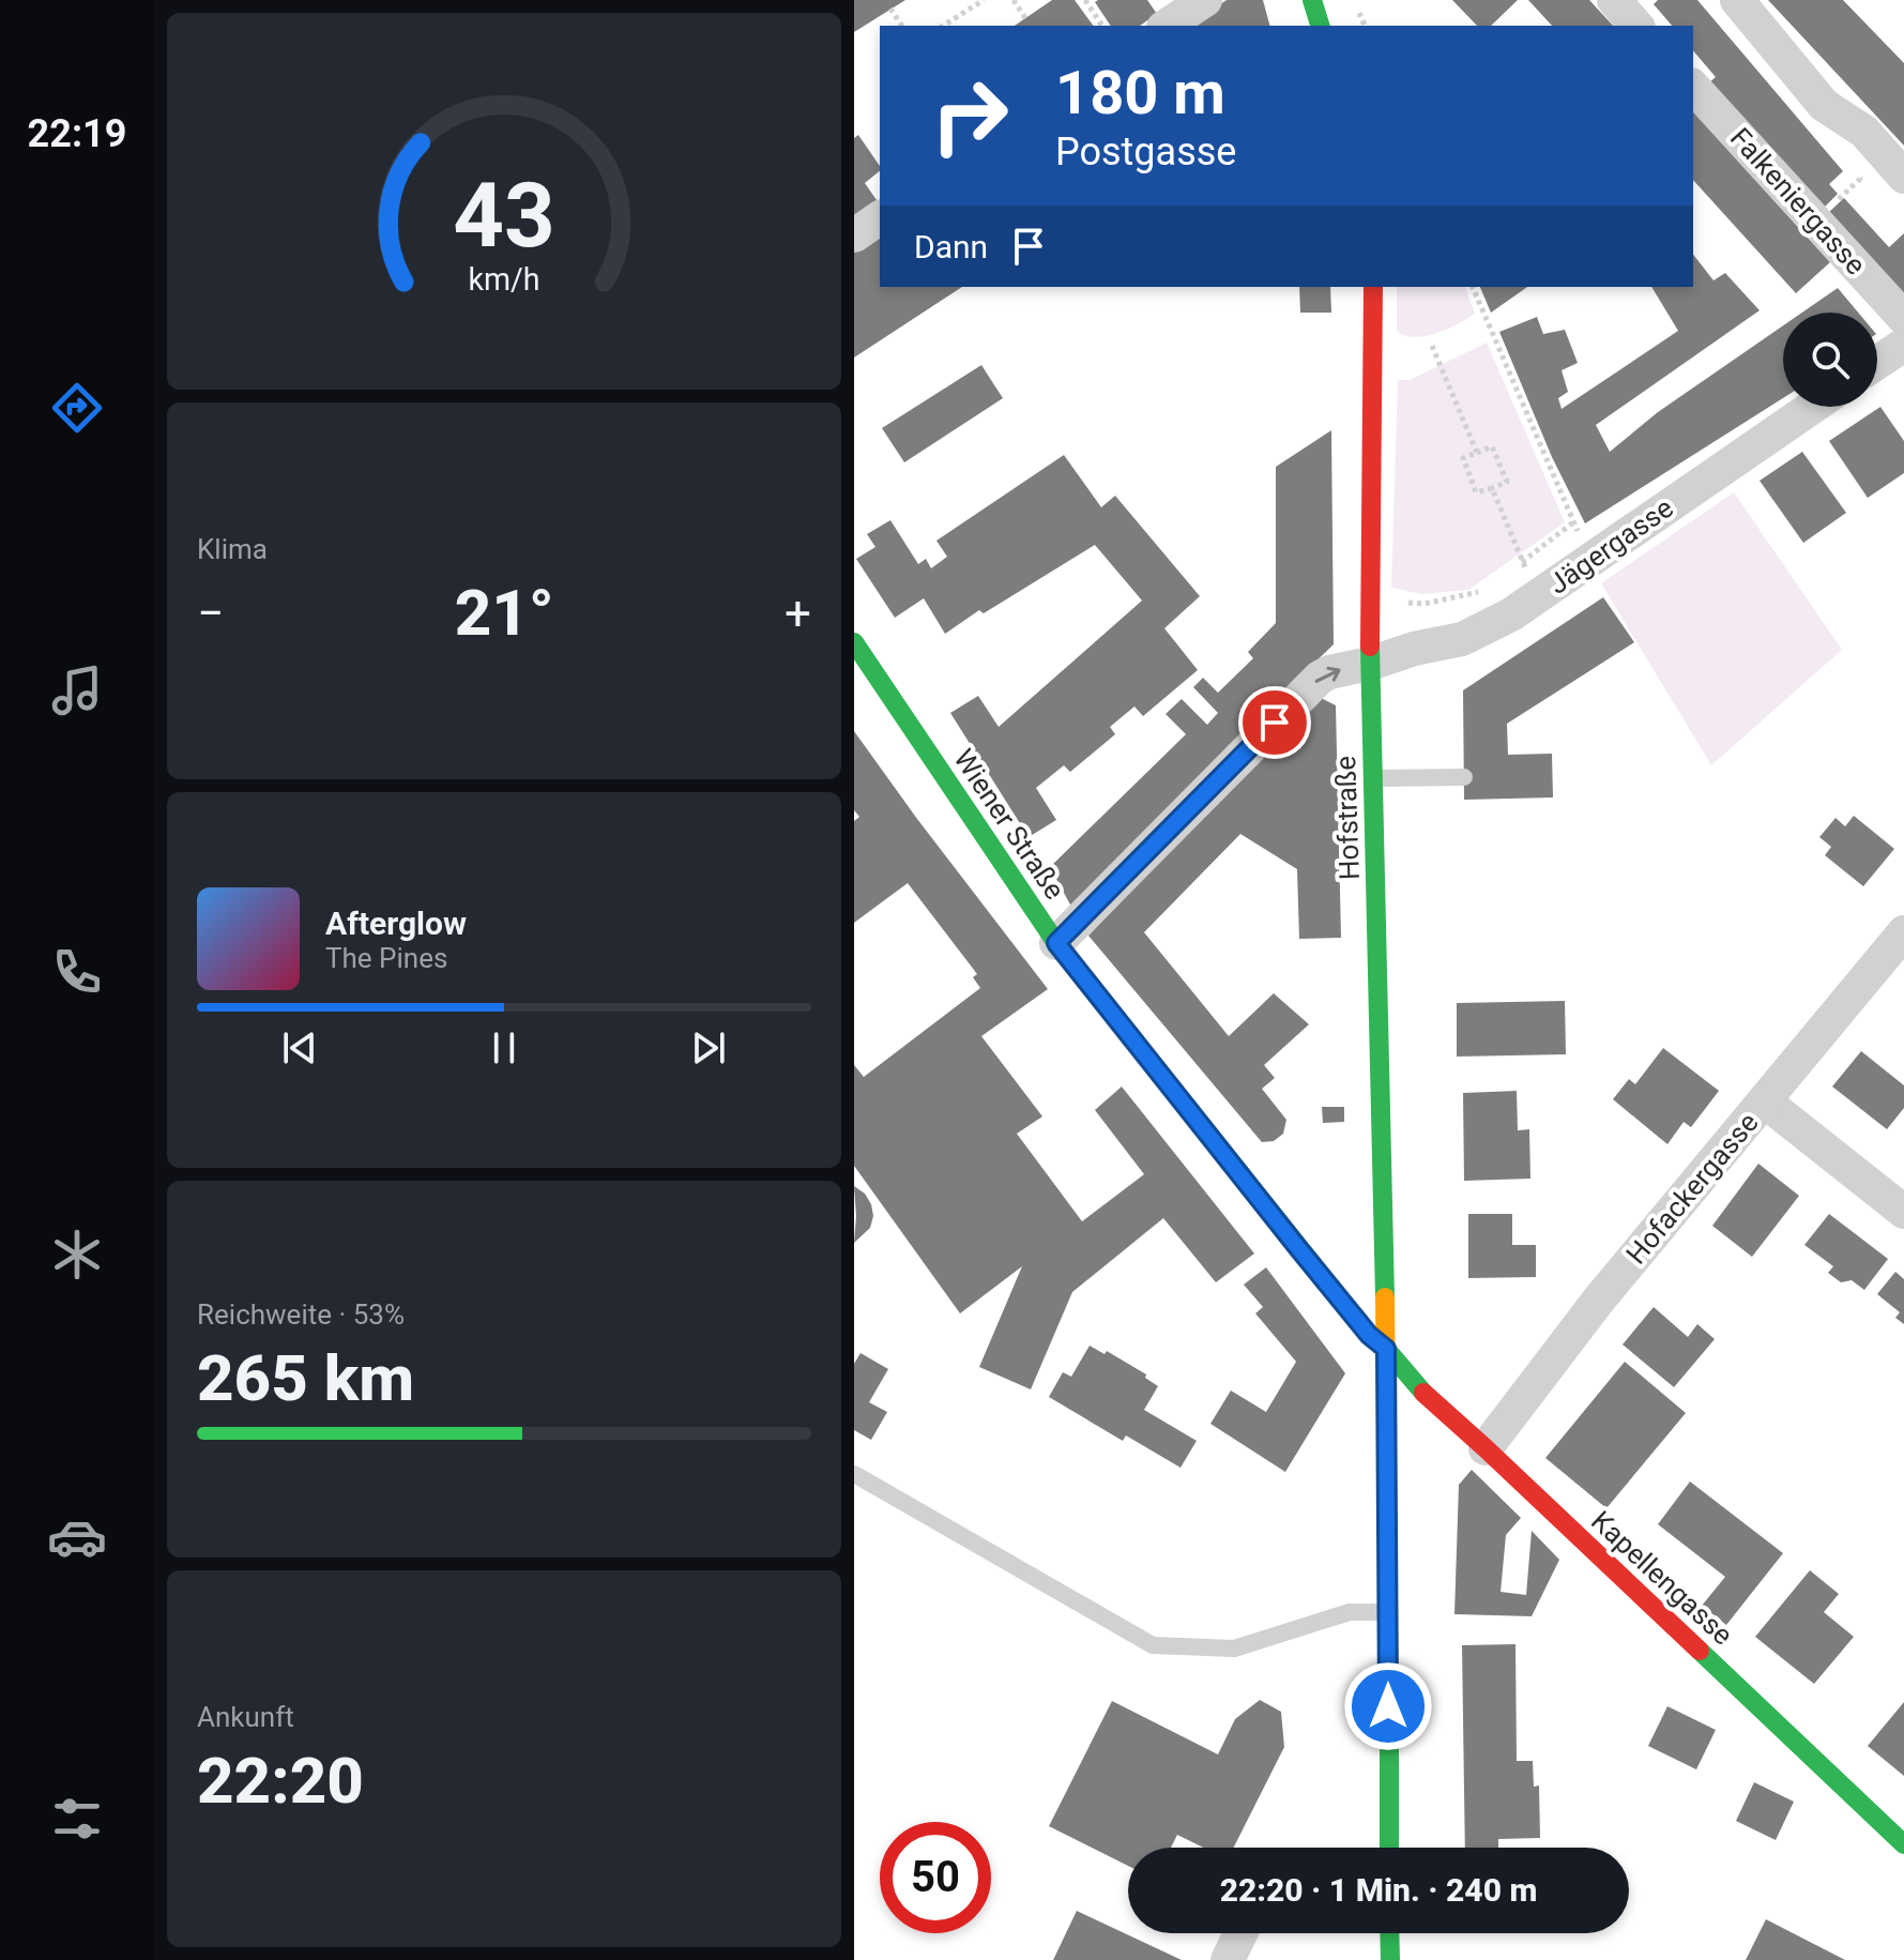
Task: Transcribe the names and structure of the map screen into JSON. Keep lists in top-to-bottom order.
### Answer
{
  "streets": {
    "main road": ["Hofstraße", "Wiener Straße", "Kapellengasse"],
    "street": ["Falkeniergasse", "Jägergasse", "Hofackergasse"]
  },
  "crossings": [
    ["Jägergasse", "Hofstraße"],
    ["Jägergasse", "Wiener Straße"],
    ["Hofstraße", "Wiener Straße"],
    ["Hofstraße", "Kapellengasse"],
    ["Wiener Straße", "Kapellengasse"],
    ["Hofackergasse", "Kapellengasse"]
  ],
  "one_way": ["Jägergasse"],
  "page": {
    "tabs": "22:19",
    "turn": ["180 m", "Postgasse"],
    "then": "Dann",
    "tile": [
      "Klima",
      ["Reichweite · 53%", "265 km"],
      ["Ankunft", "22:20"]
    ],
    "heat": ["−", "21°", "+"],
    "song": ["Afterglow", "The Pines"],
    "limit": "50",
    "trip": "22:20 · 1 Min. · 240 m",
    "gauge": ["43", "km/h"]
  }
}
